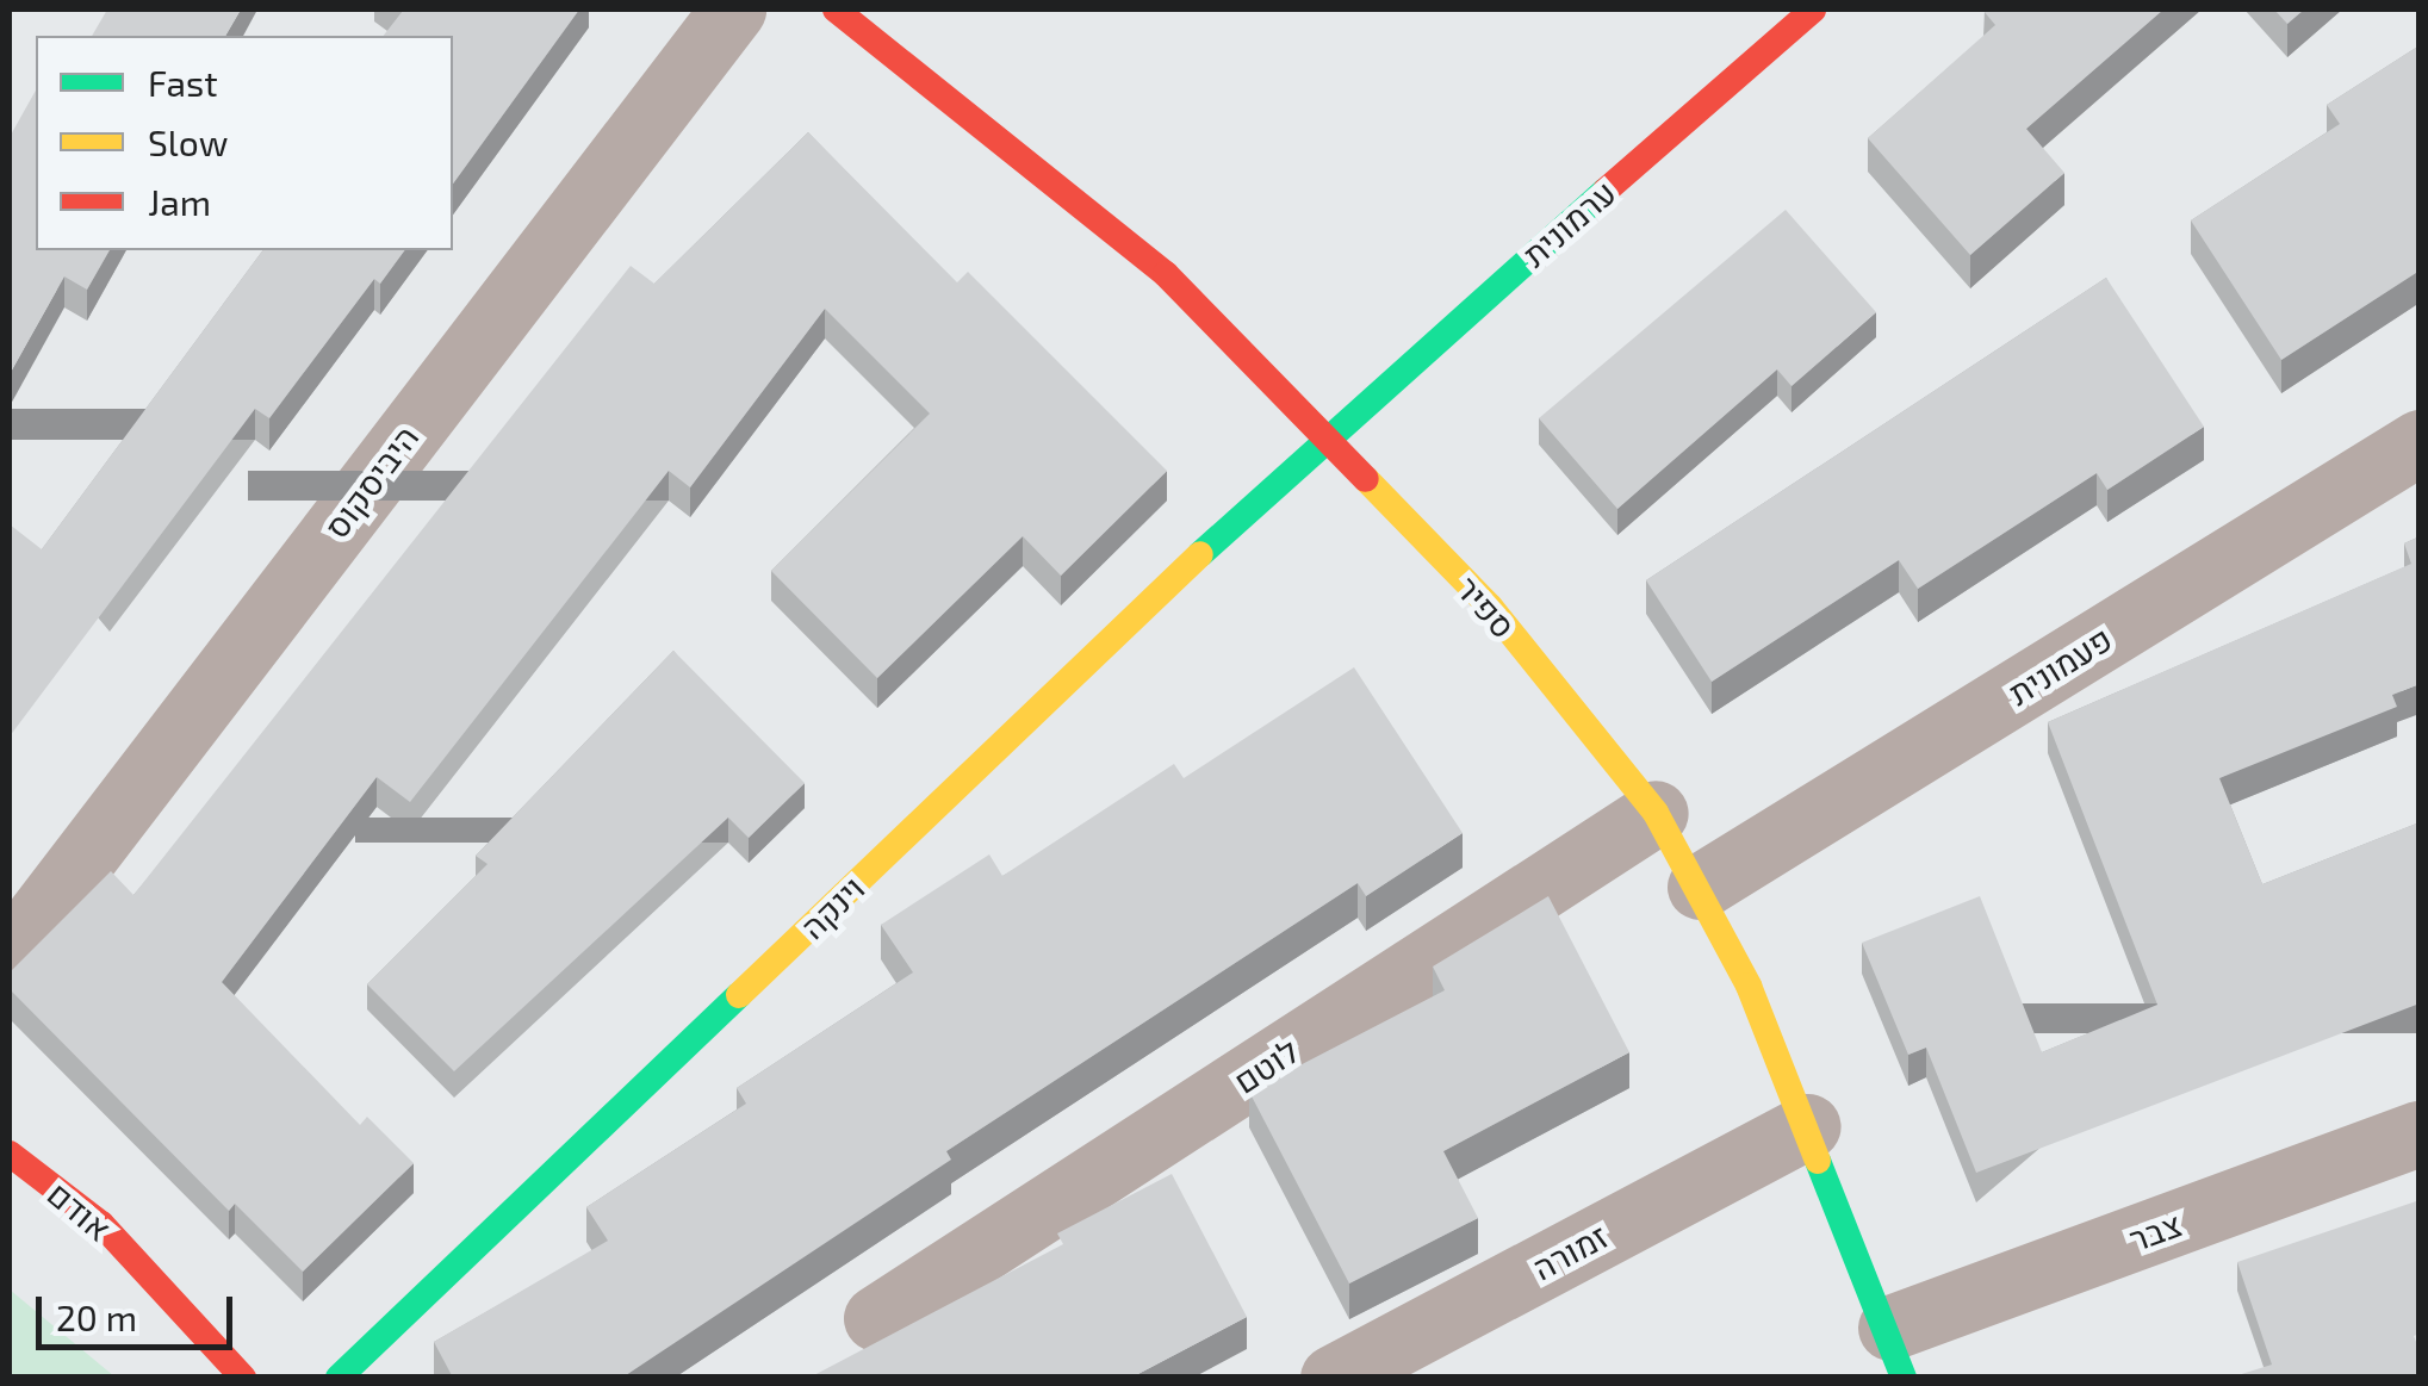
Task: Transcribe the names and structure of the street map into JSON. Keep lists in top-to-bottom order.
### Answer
{
  "streets": {
    "street": [
      "ערמונית",
      "היביסקוס",
      "ספיר",
      "פעמונית",
      "וינקה",
      "לוטם",
      "אודם",
      "צבר",
      "זמורה"
    ]
  },
  "crossings": [
    ["ערמונית", "ספיר"],
    ["ערמונית", "וינקה"],
    ["ספיר", "פעמונית"],
    ["ספיר", "וינקה"],
    ["ספיר", "לוטם"],
    ["ספיר", "צבר"],
    ["ספיר", "זמורה"]
  ],
  "legend": ["Fast", "Slow", "Jam"],
  "scale_bar": "20 m"
}
